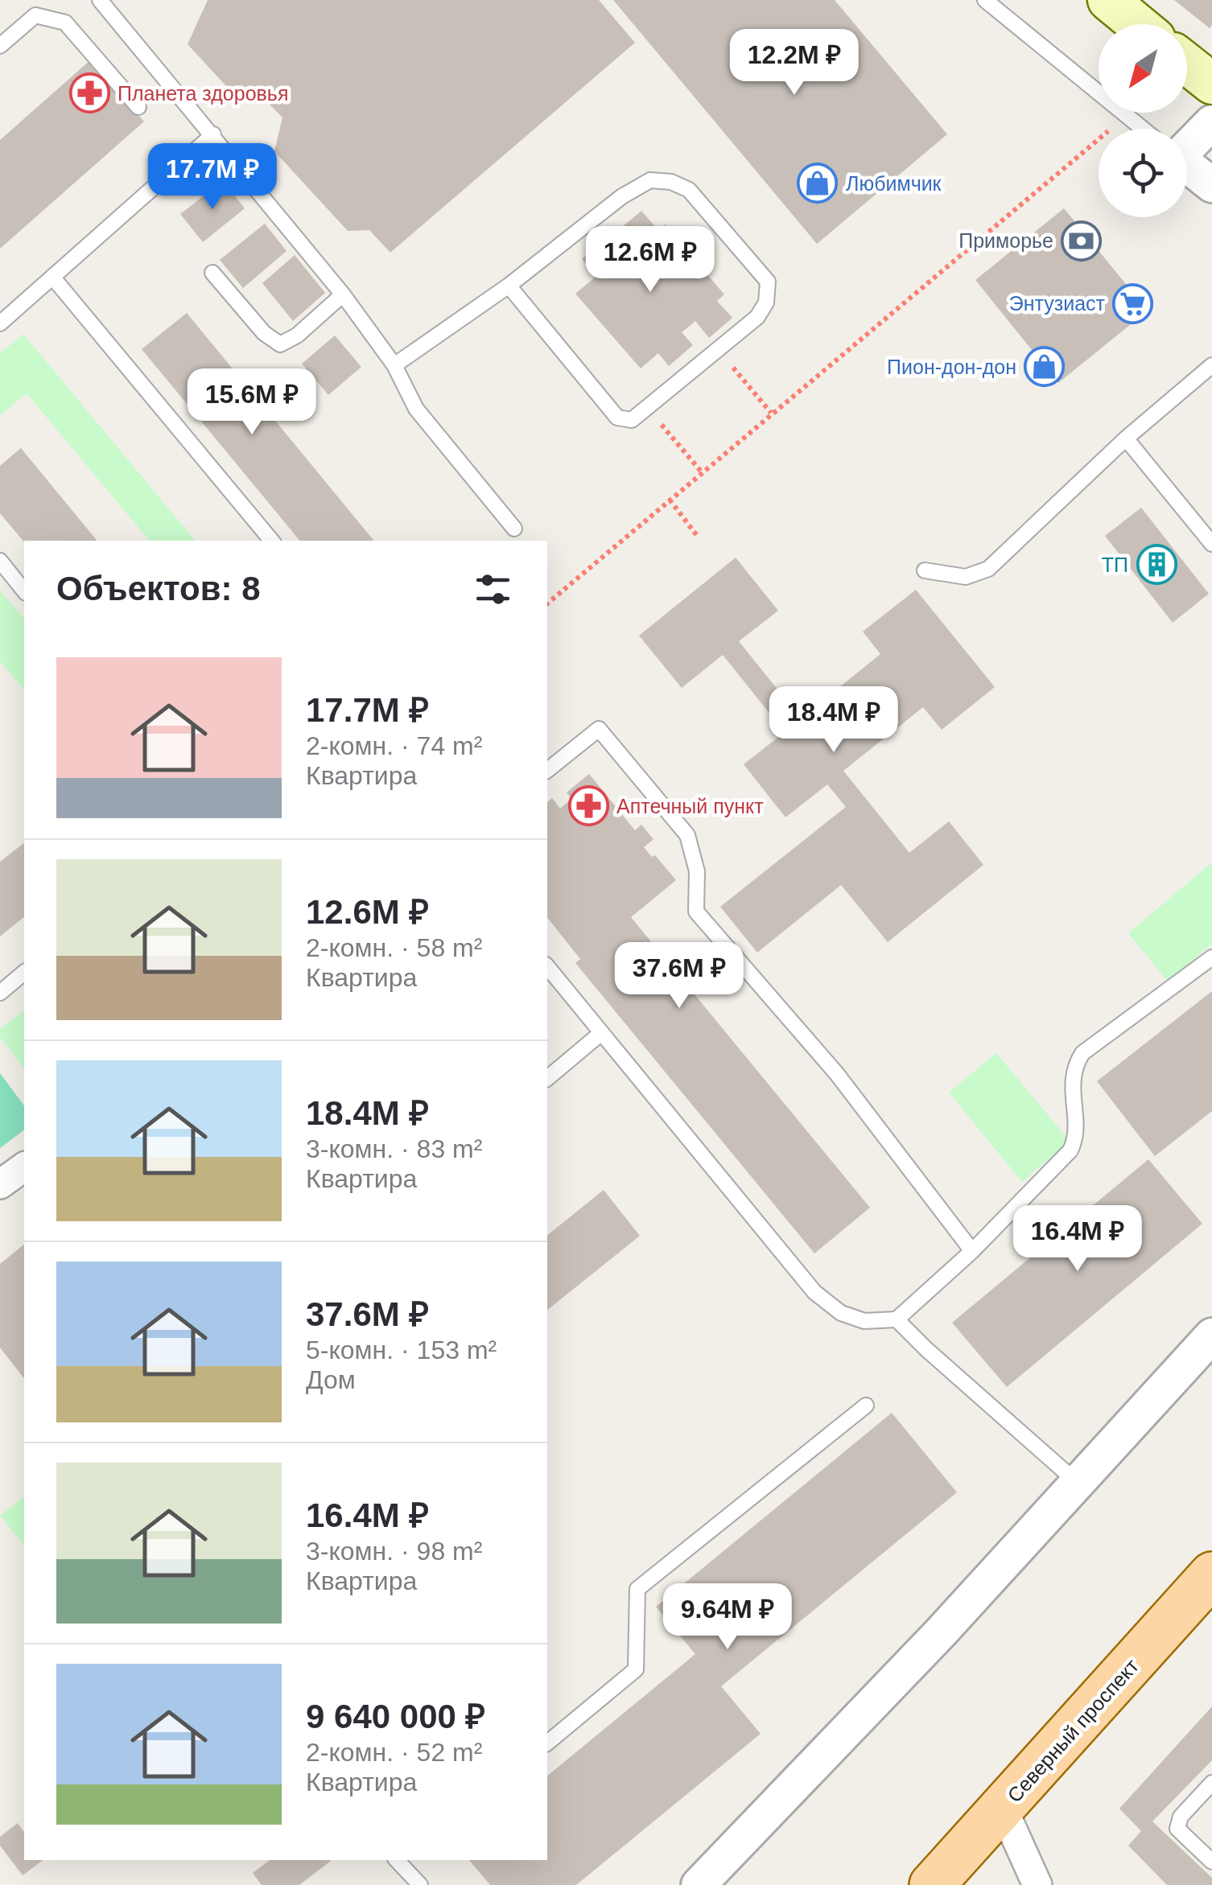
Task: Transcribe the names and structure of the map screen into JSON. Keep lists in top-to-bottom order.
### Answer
{
  "streets": {
    "main road": ["Северный проспект"]
  },
  "places": {
    "pharmacy": ["Планета здоровья", "Аптечный пункт"],
    "shop": ["Любимчик", "Пион-дон-дон"],
    "bank": ["Приморье"],
    "supermarket": ["Энтузиаст"],
    "building": ["ТП"]
  },
  "north": "bottom left",
  "page": {
    "price": [
      "12.2M ₽",
      "17.7M ₽",
      "12.6M ₽",
      "15.6M ₽",
      "18.4M ₽",
      "37.6M ₽",
      "16.4M ₽",
      "9.64M ₽"
    ],
    "heading": "Объектов: 8",
    "list": [
      {
        "name": "17.7M ₽",
        "note": "2-комн. · 74 m² · Квартира"
      },
      {
        "name": "12.6M ₽",
        "note": "2-комн. · 58 m² · Квартира"
      },
      {
        "name": "18.4M ₽",
        "note": "3-комн. · 83 m² · Квартира"
      },
      {
        "name": "37.6M ₽",
        "note": "5-комн. · 153 m² · Дом"
      },
      {
        "name": "16.4M ₽",
        "note": "3-комн. · 98 m² · Квартира"
      },
      {
        "name": "9 640 000 ₽",
        "note": "2-комн. · 52 m² · Квартира"
      }
    ]
  }
}
